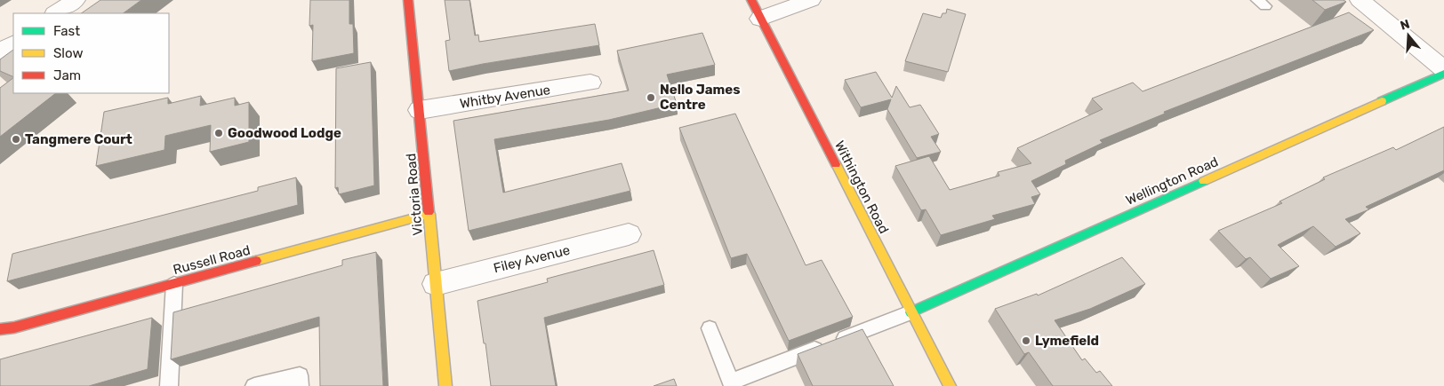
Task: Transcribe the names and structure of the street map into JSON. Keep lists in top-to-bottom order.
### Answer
{
  "streets": {
    "street": [
      "Whitby Avenue",
      "Wellington Road",
      "Withington Road",
      "Victoria Road",
      "Filey Avenue",
      "Russell Road"
    ]
  },
  "crossings": [
    ["Whitby Avenue", "Victoria Road"],
    ["Wellington Road", "Withington Road"],
    ["Victoria Road", "Filey Avenue"],
    ["Victoria Road", "Russell Road"]
  ],
  "places": [
    "Nello James Centre",
    "Goodwood Lodge",
    "Tangmere Court",
    "Lymefield"
  ],
  "legend": ["Fast", "Slow", "Jam"],
  "north": "top"
}
